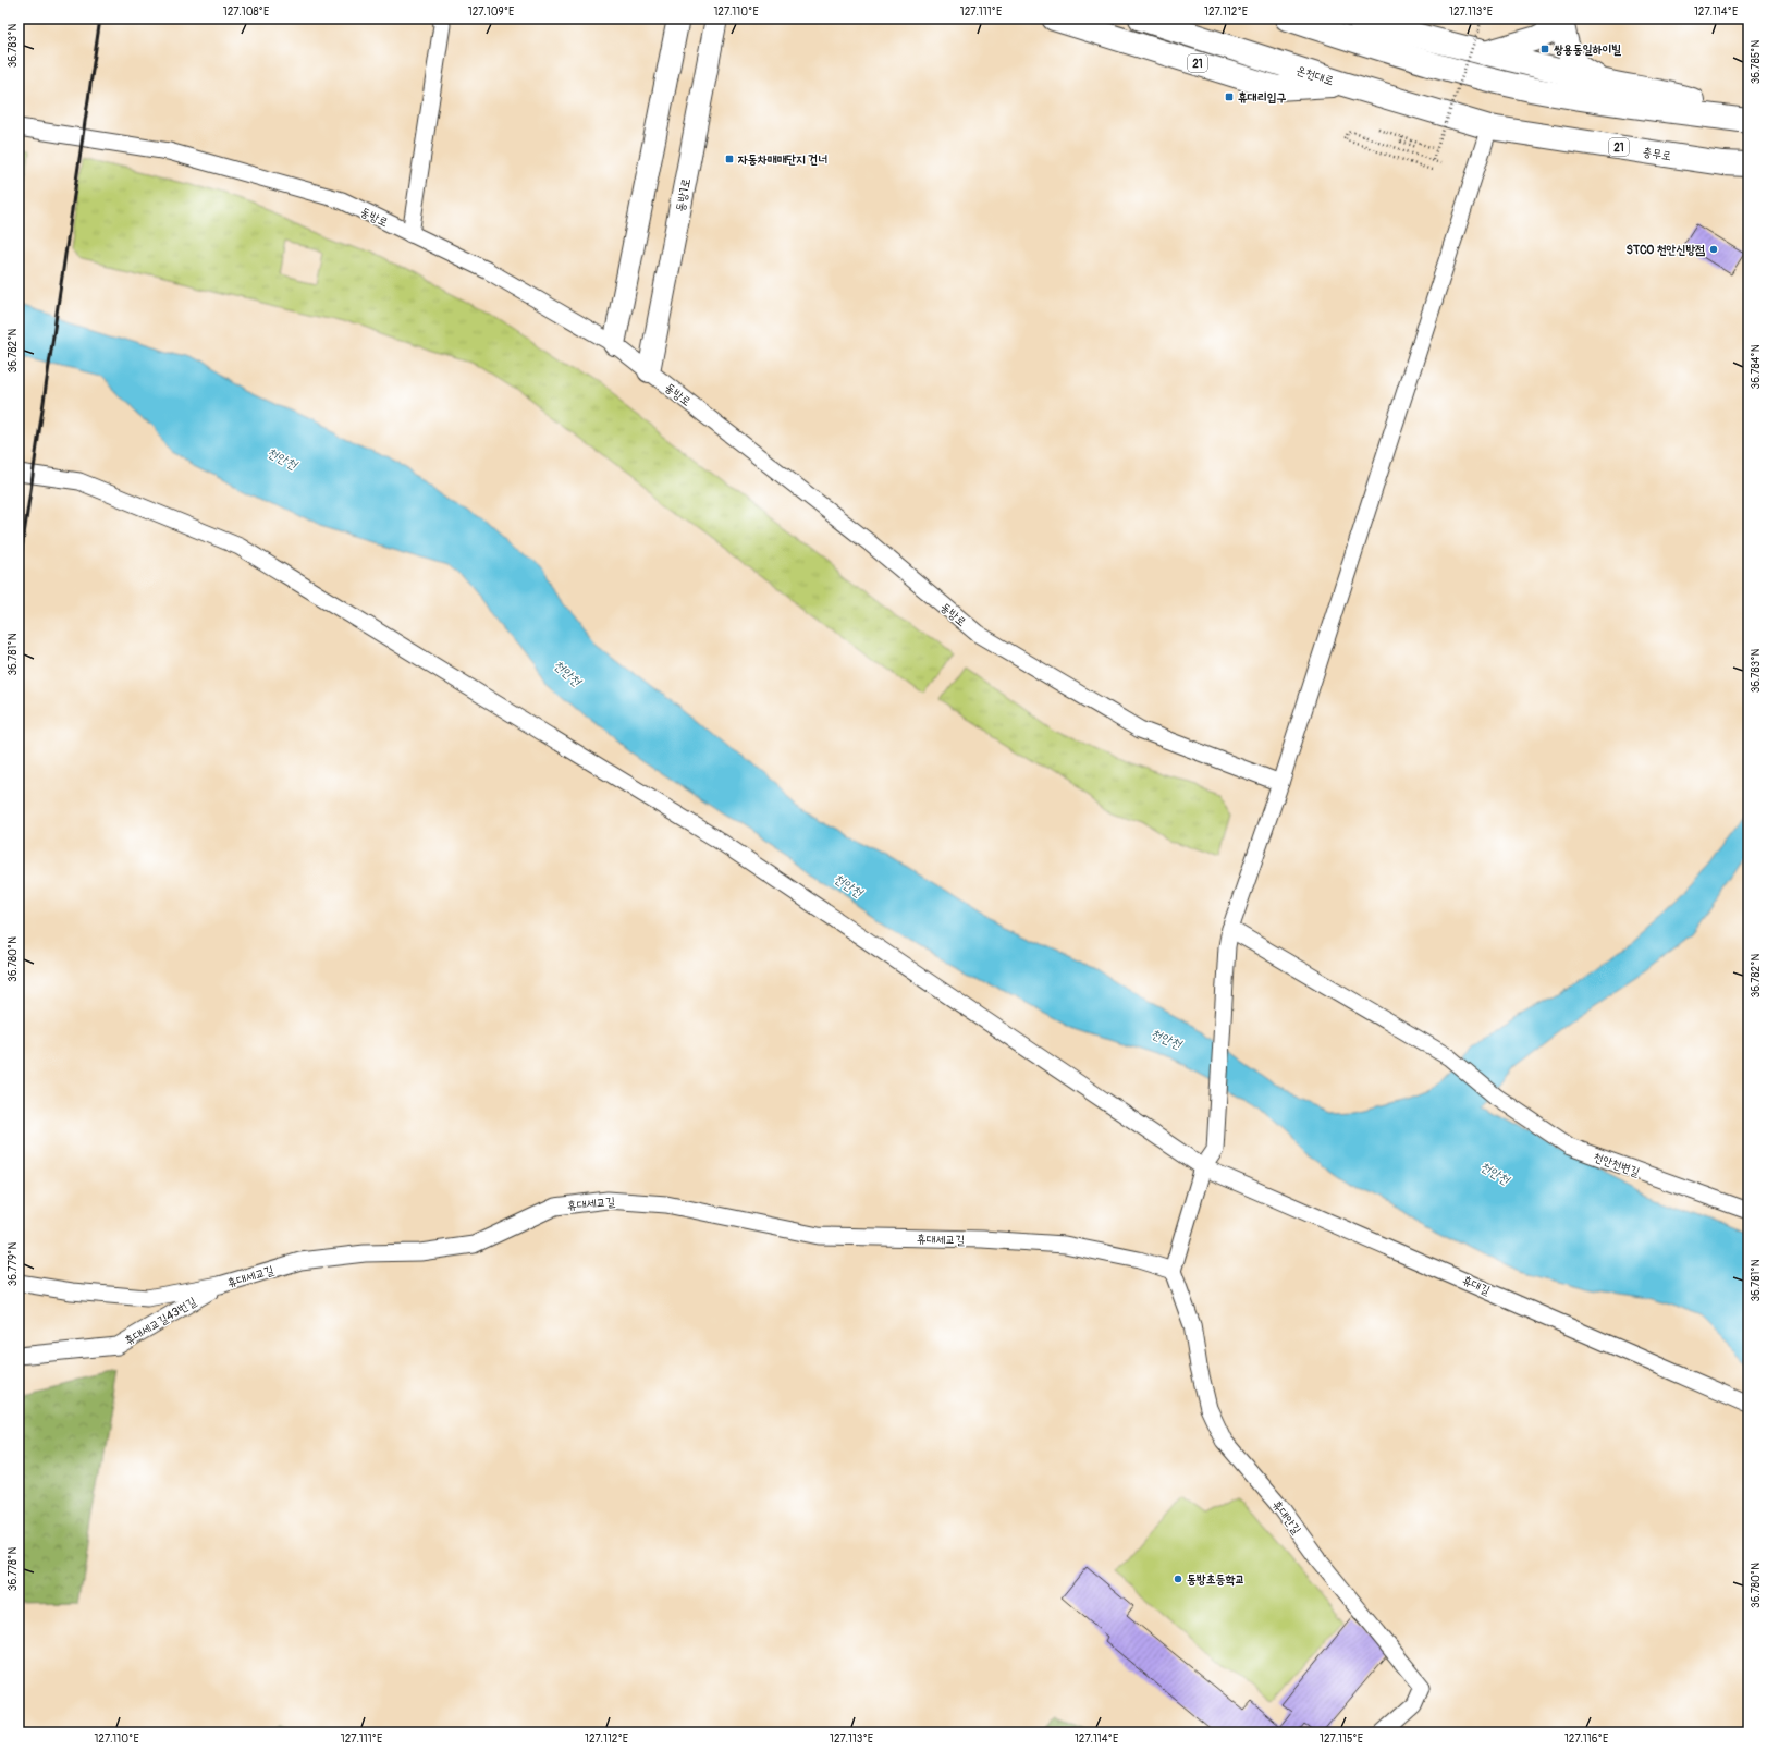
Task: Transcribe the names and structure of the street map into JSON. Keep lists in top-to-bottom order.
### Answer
{
  "streets": {
    "highway": ["21", "온천대로", "충무로"],
    "main road": ["동방1로"],
    "street": [
      "동방로",
      "천안천변길",
      "휴대세교길",
      "휴대길",
      "휴대세교길43번길",
      "휴대안길"
    ]
  },
  "crossings": [
    ["21", "온천대로"],
    ["온천대로", "충무로"],
    ["동방1로", "동방로"],
    ["휴대세교길", "휴대세교길43번길"],
    ["휴대세교길", "휴대안길"]
  ],
  "water": ["천안천"],
  "places": {
    "transit": ["쌍용동일하이빌", "휴대리입구", "자동차매매단지 건너"],
    "other": ["STCO 천안신방점", "동방초등학교"]
  },
  "coordinates": [
    "127.108°E",
    "127.109°E",
    "127.110°E",
    "127.111°E",
    "127.112°E",
    "127.113°E",
    "127.114°E",
    "36.783°N",
    "36.785°N",
    "36.782°N",
    "36.784°N",
    "36.781°N",
    "36.780°N",
    "36.779°N",
    "36.778°N",
    "127.115°E",
    "127.116°E"
  ]
}
